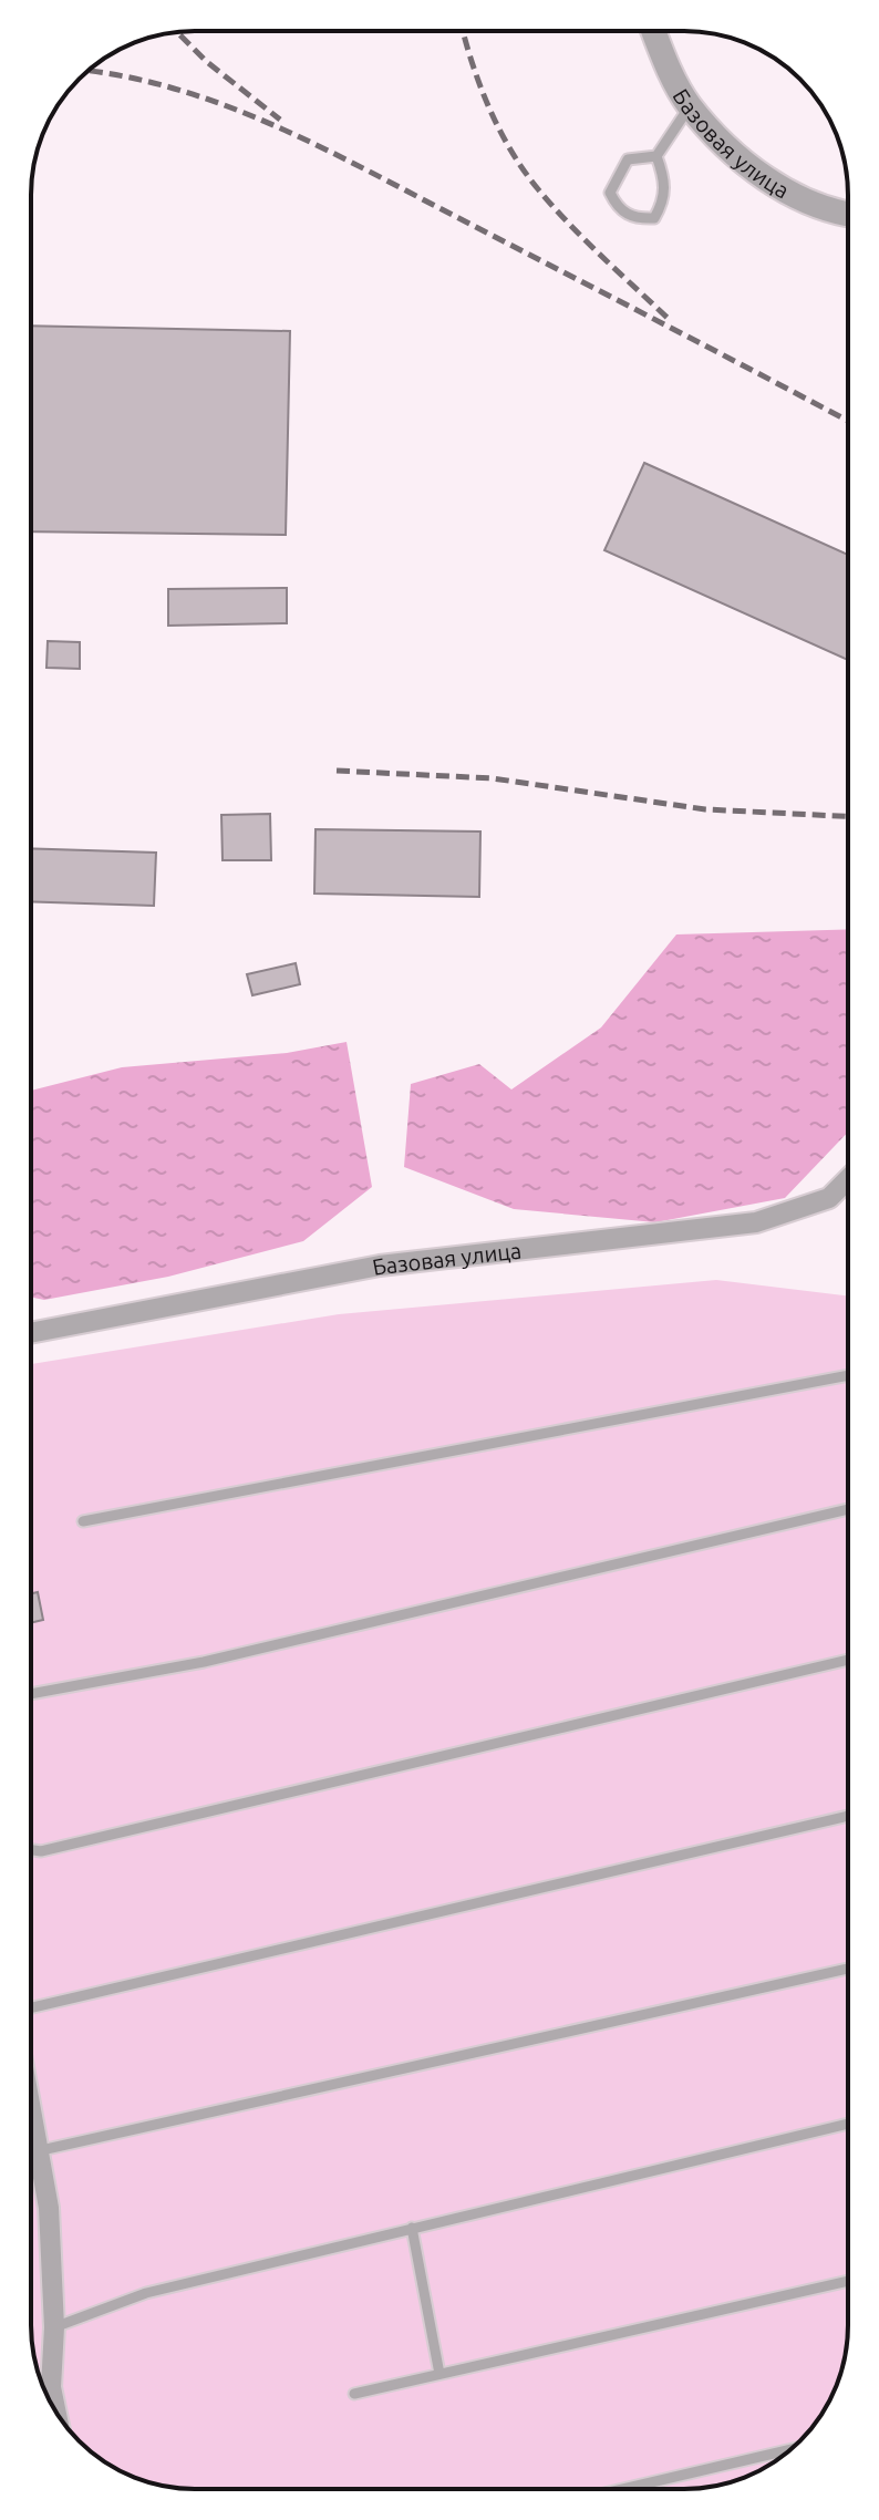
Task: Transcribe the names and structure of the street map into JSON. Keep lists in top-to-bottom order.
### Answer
{
  "streets": {
    "street": ["Базовая улица"]
  }
}
